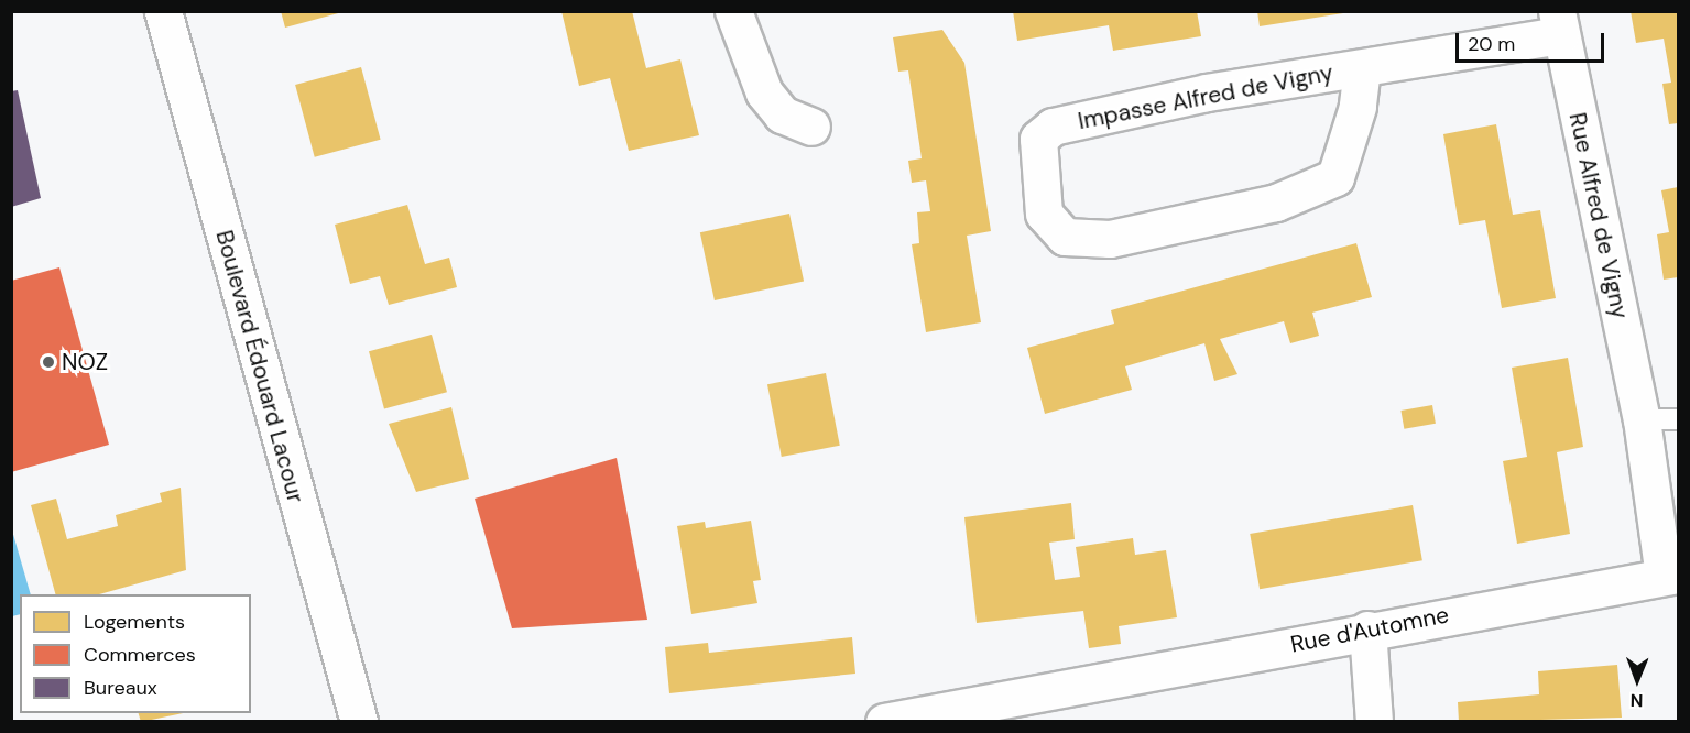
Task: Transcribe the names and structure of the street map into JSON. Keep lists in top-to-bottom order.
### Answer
{
  "streets": {
    "street": [
      "Impasse Alfred de Vigny",
      "Rue Alfred de Vigny",
      "Boulevard Édouard Lacour",
      "Rue d'Automne"
    ]
  },
  "crossings": [
    ["Impasse Alfred de Vigny", "Rue Alfred de Vigny"],
    ["Rue Alfred de Vigny", "Rue d'Automne"]
  ],
  "places": ["NOZ"],
  "legend": ["Logements", "Commerces", "Bureaux"],
  "scale_bar": "20 m",
  "north": "bottom"
}
